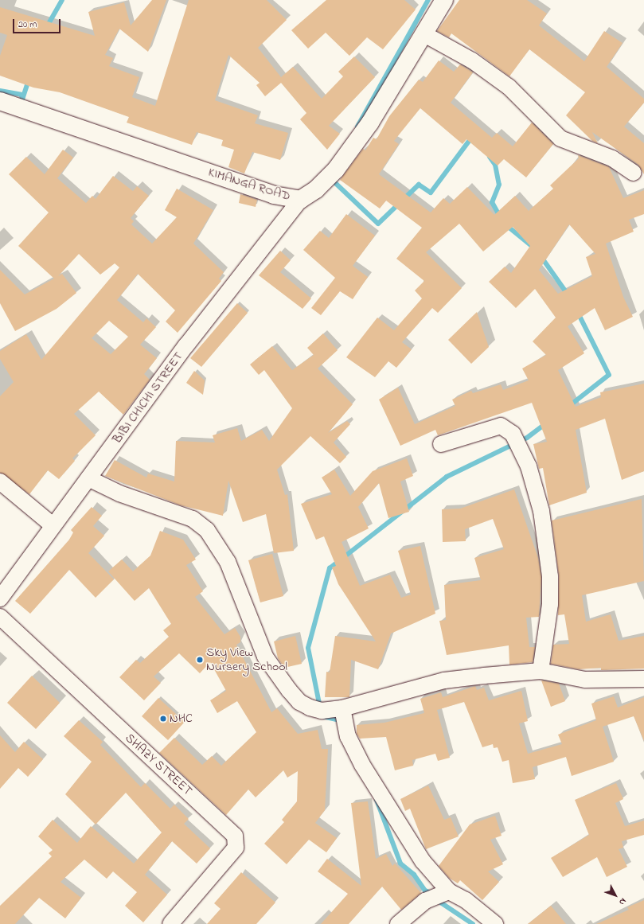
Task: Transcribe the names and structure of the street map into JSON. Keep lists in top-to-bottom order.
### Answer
{
  "streets": {
    "street": ["KIMANGA ROAD", "BIBI CHICHI STREET", "SHAZY STREET"]
  },
  "crossings": [
    ["KIMANGA ROAD", "BIBI CHICHI STREET"]
  ],
  "places": ["Sky View Nursery School", "NHC"],
  "scale_bar": "20 m",
  "north": "bottom right"
}
